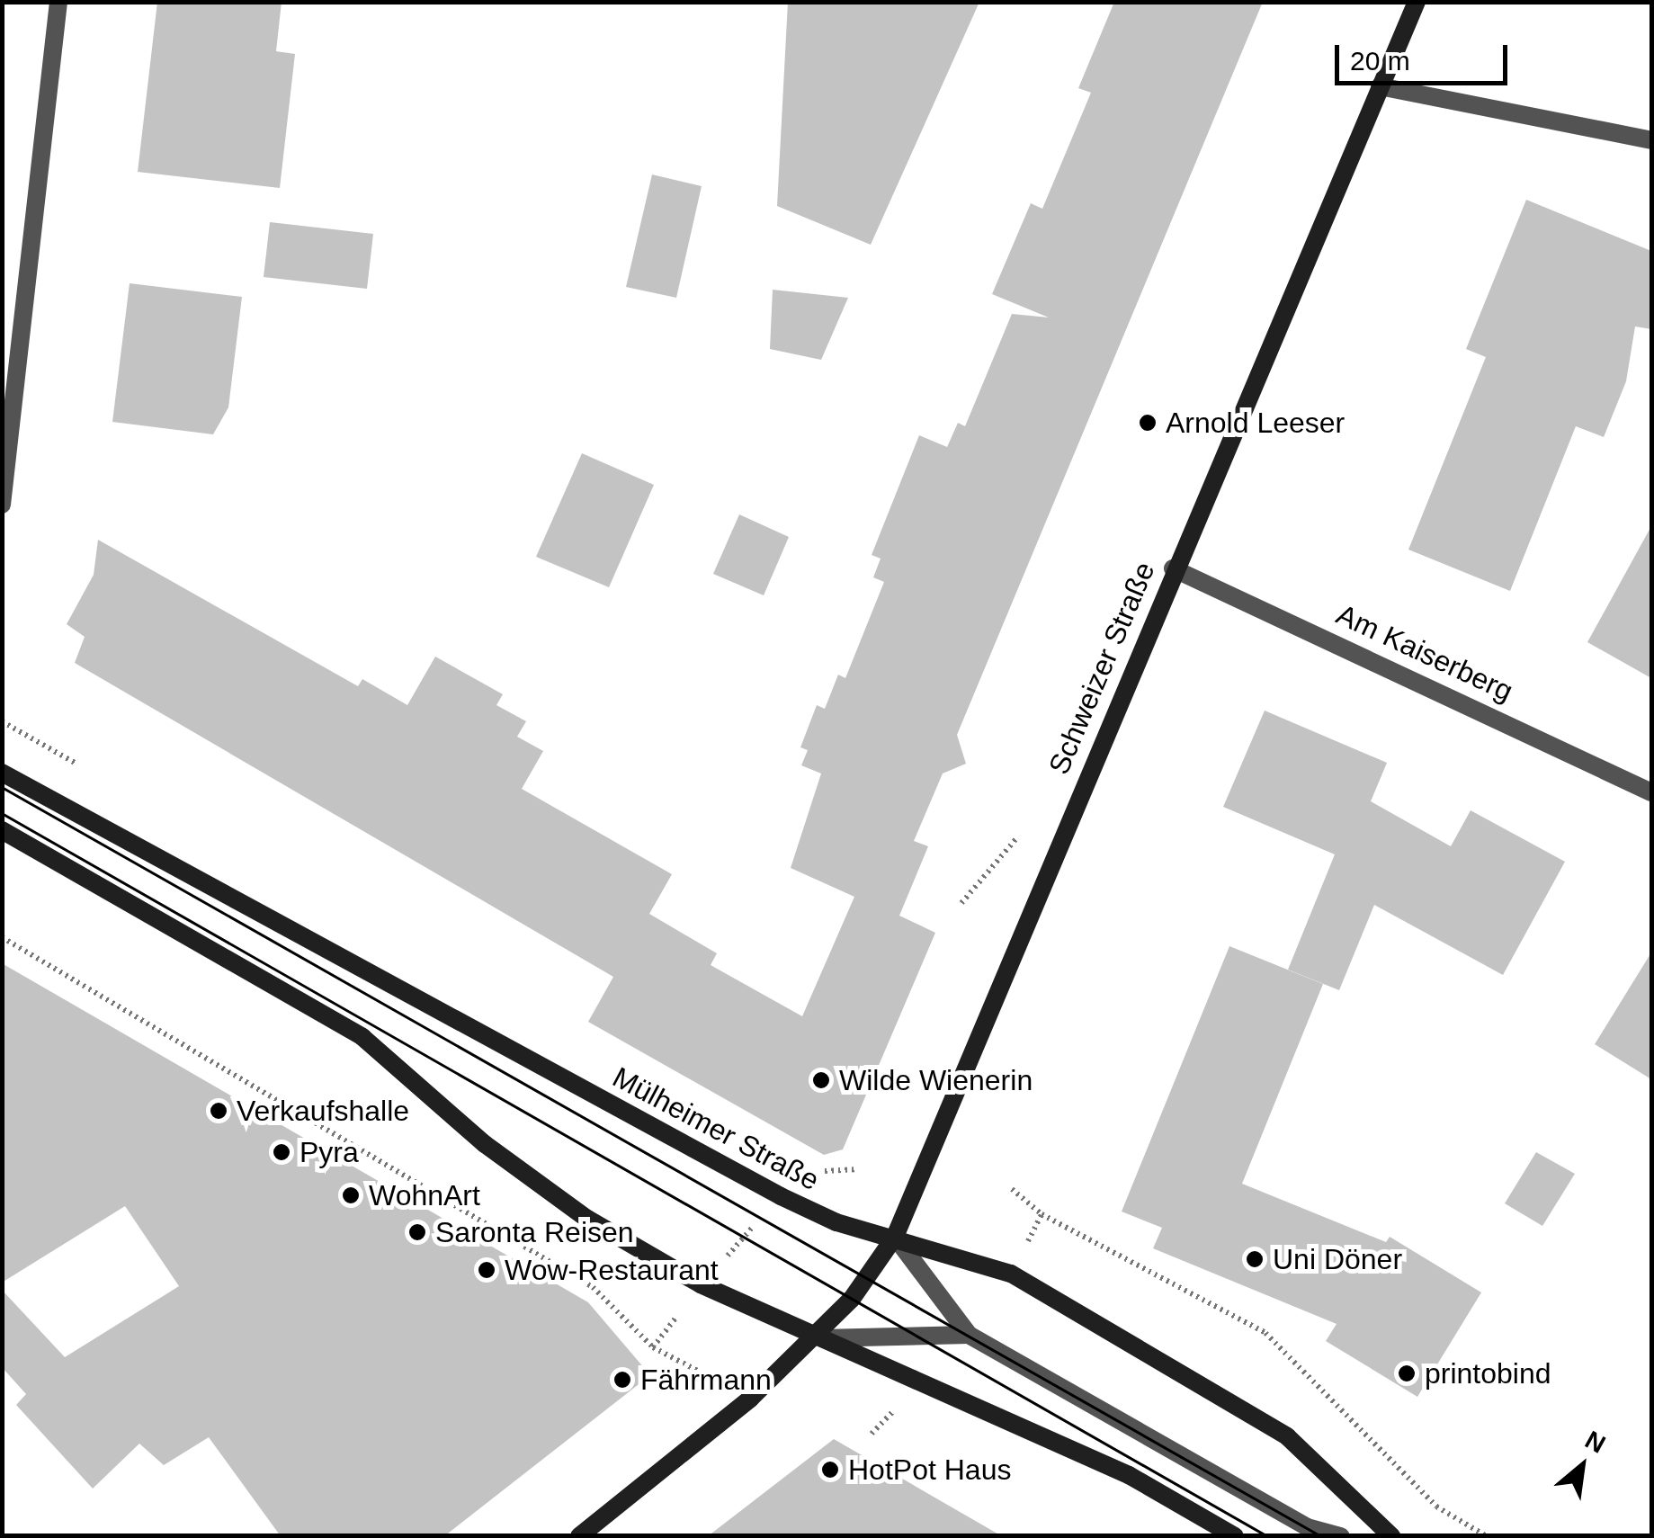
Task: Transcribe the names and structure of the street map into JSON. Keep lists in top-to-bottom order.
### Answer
{
  "streets": {
    "main road": ["Schweizer Straße", "Mülheimer Straße"],
    "street": ["Am Kaiserberg"]
  },
  "crossings": [
    ["Am Kaiserberg", "Schweizer Straße"],
    ["Schweizer Straße", "Mülheimer Straße"]
  ],
  "places": [
    "Arnold Leeser",
    "Wilde Wienerin",
    "Verkaufshalle",
    "Pyra",
    "WohnArt",
    "Saronta Reisen",
    "Uni Döner",
    "Wow-Restaurant",
    "printobind",
    "Fährmann",
    "HotPot Haus"
  ],
  "scale_bar": "20 m",
  "north": "top right"
}
